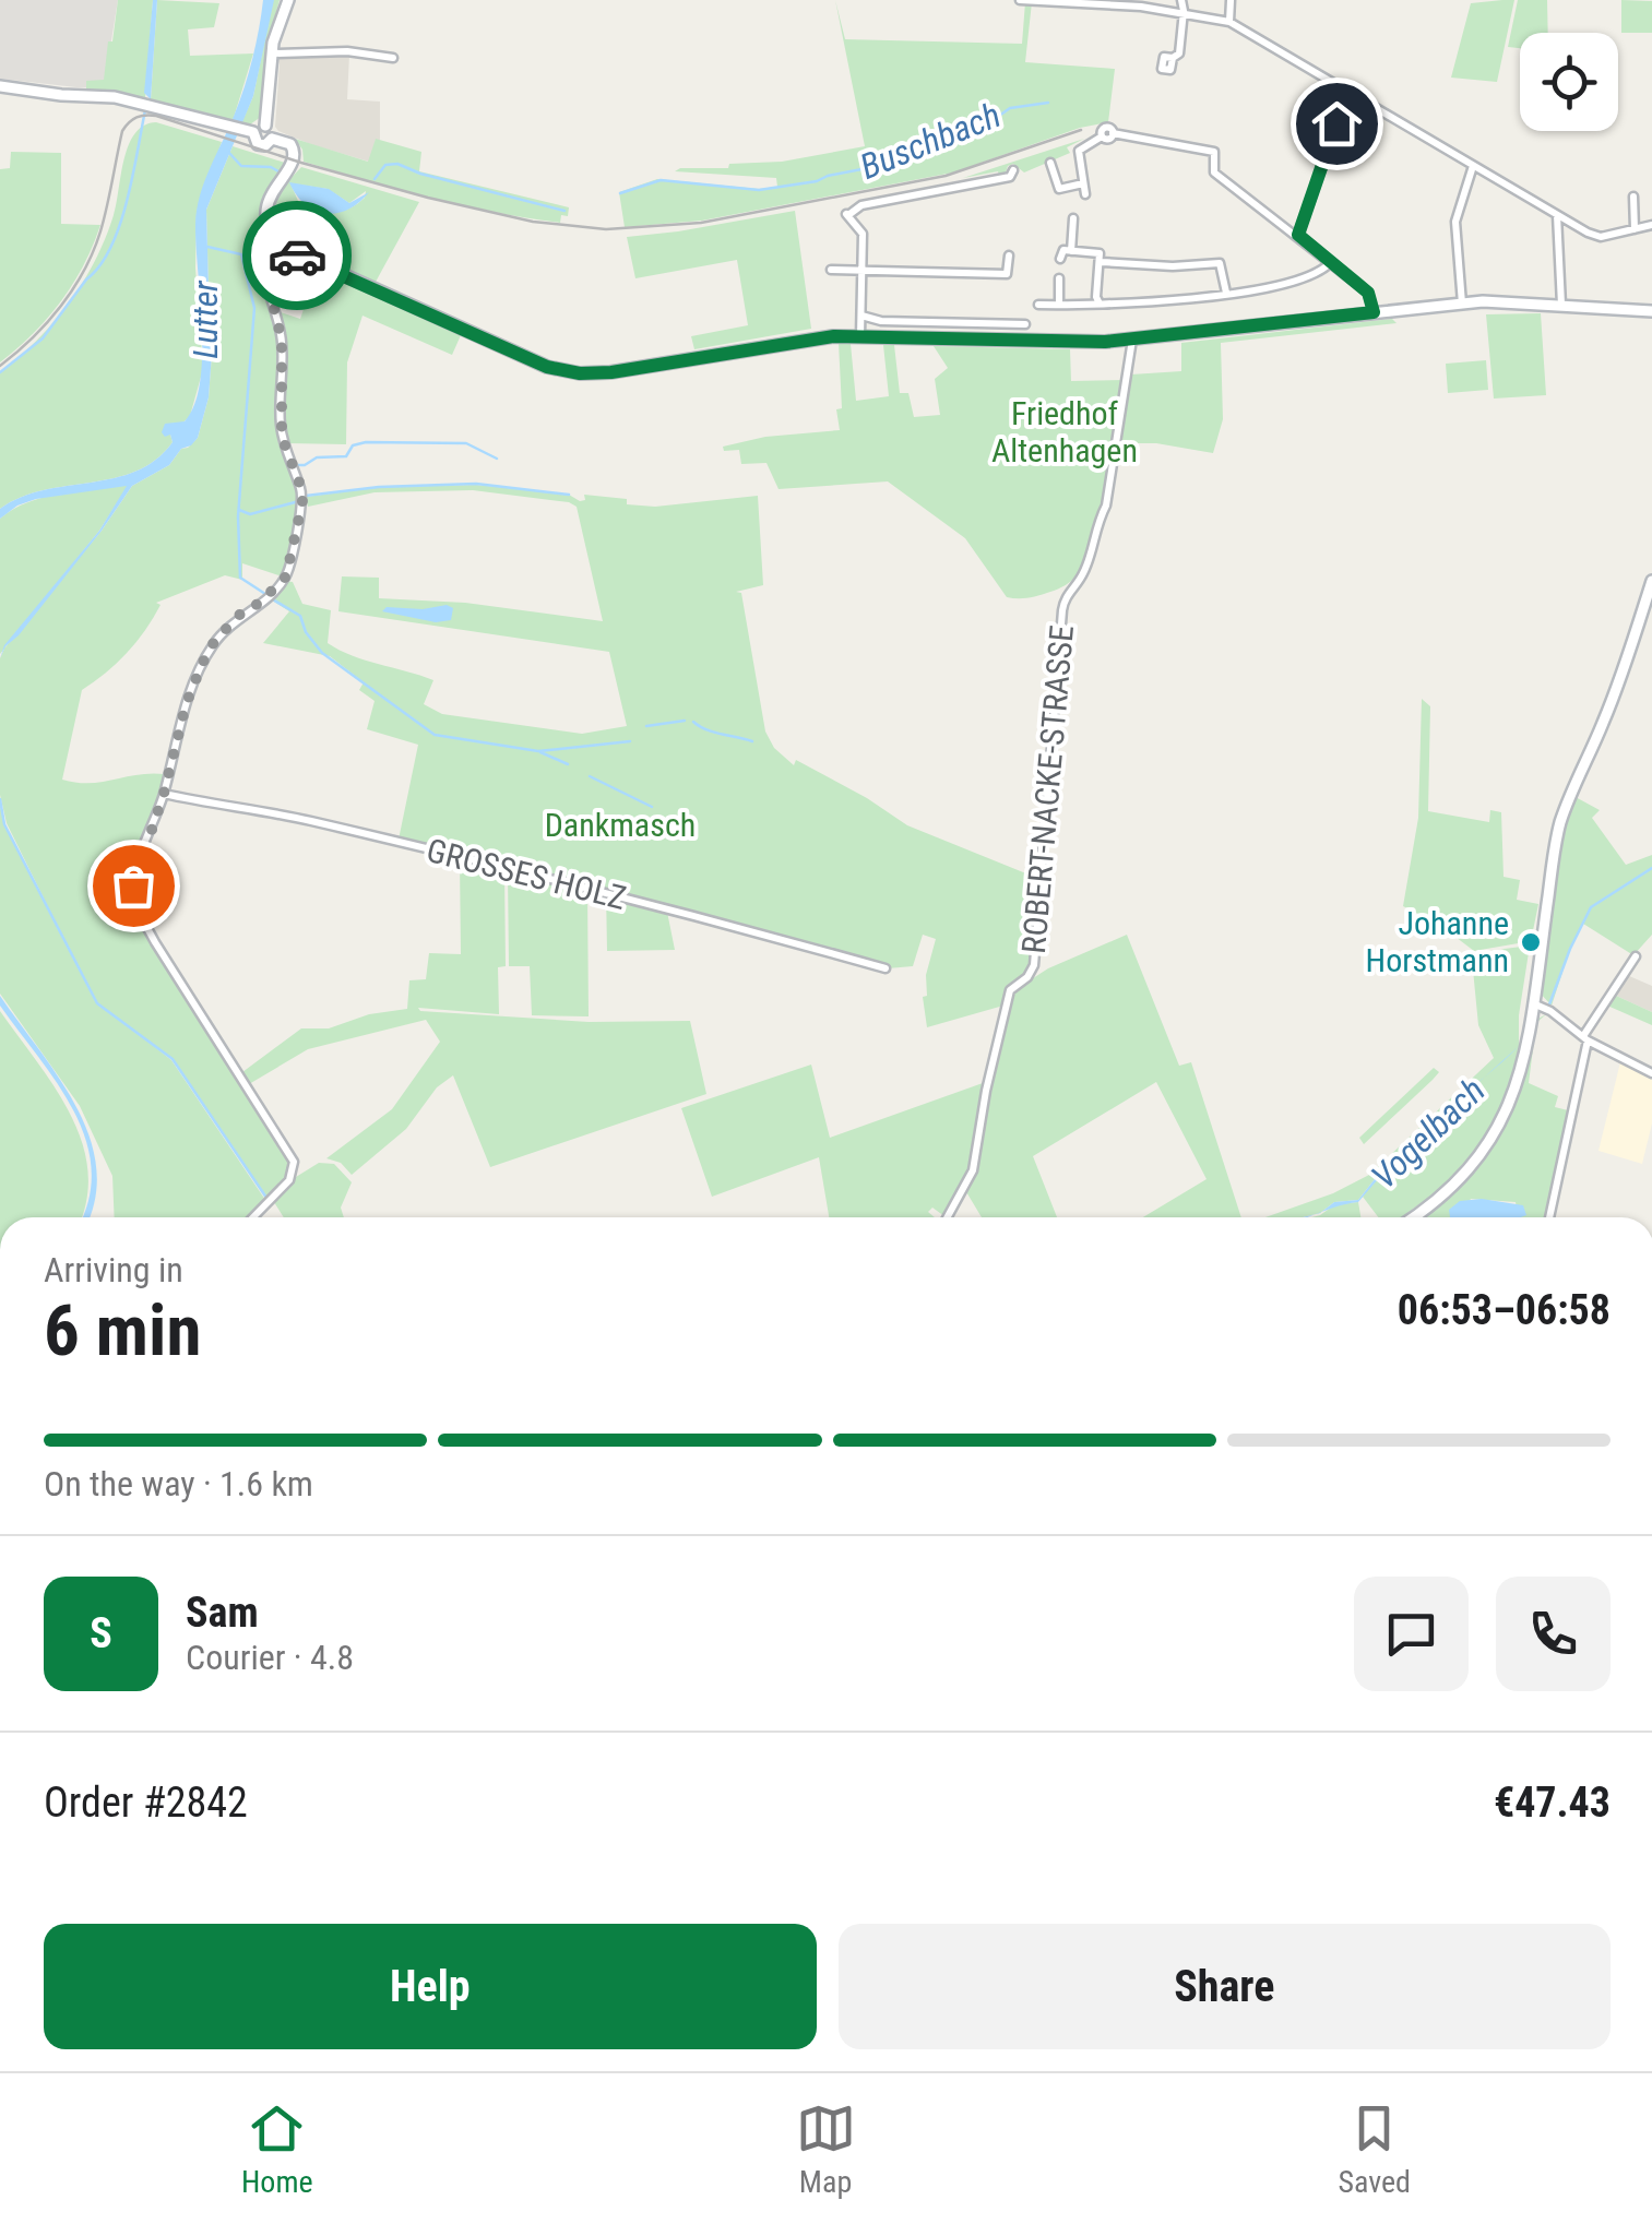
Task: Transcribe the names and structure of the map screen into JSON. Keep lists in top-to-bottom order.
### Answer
{
  "streets": {
    "street": ["ROBERT-NACKE-STRASSE", "GROSSES HOLZ"]
  },
  "water": ["Buschbach", "Lutter", "Vogelbach"],
  "parks": ["Friedhof Altenhagen", "Dankmasch"],
  "places": ["Johanne Horstmann"],
  "page": {
    "heading": ["6 min", "Arriving in", "06:53–06:58"],
    "panel": [
      "Sam",
      "Courier · 4.8",
      "Order #2842",
      "€47.43"
    ],
    "bar": "On the way · 1.6 km",
    "round": "S",
    "buttons": ["Help", "Share"],
    "tabs": ["Home", "Map", "Saved"]
  }
}
